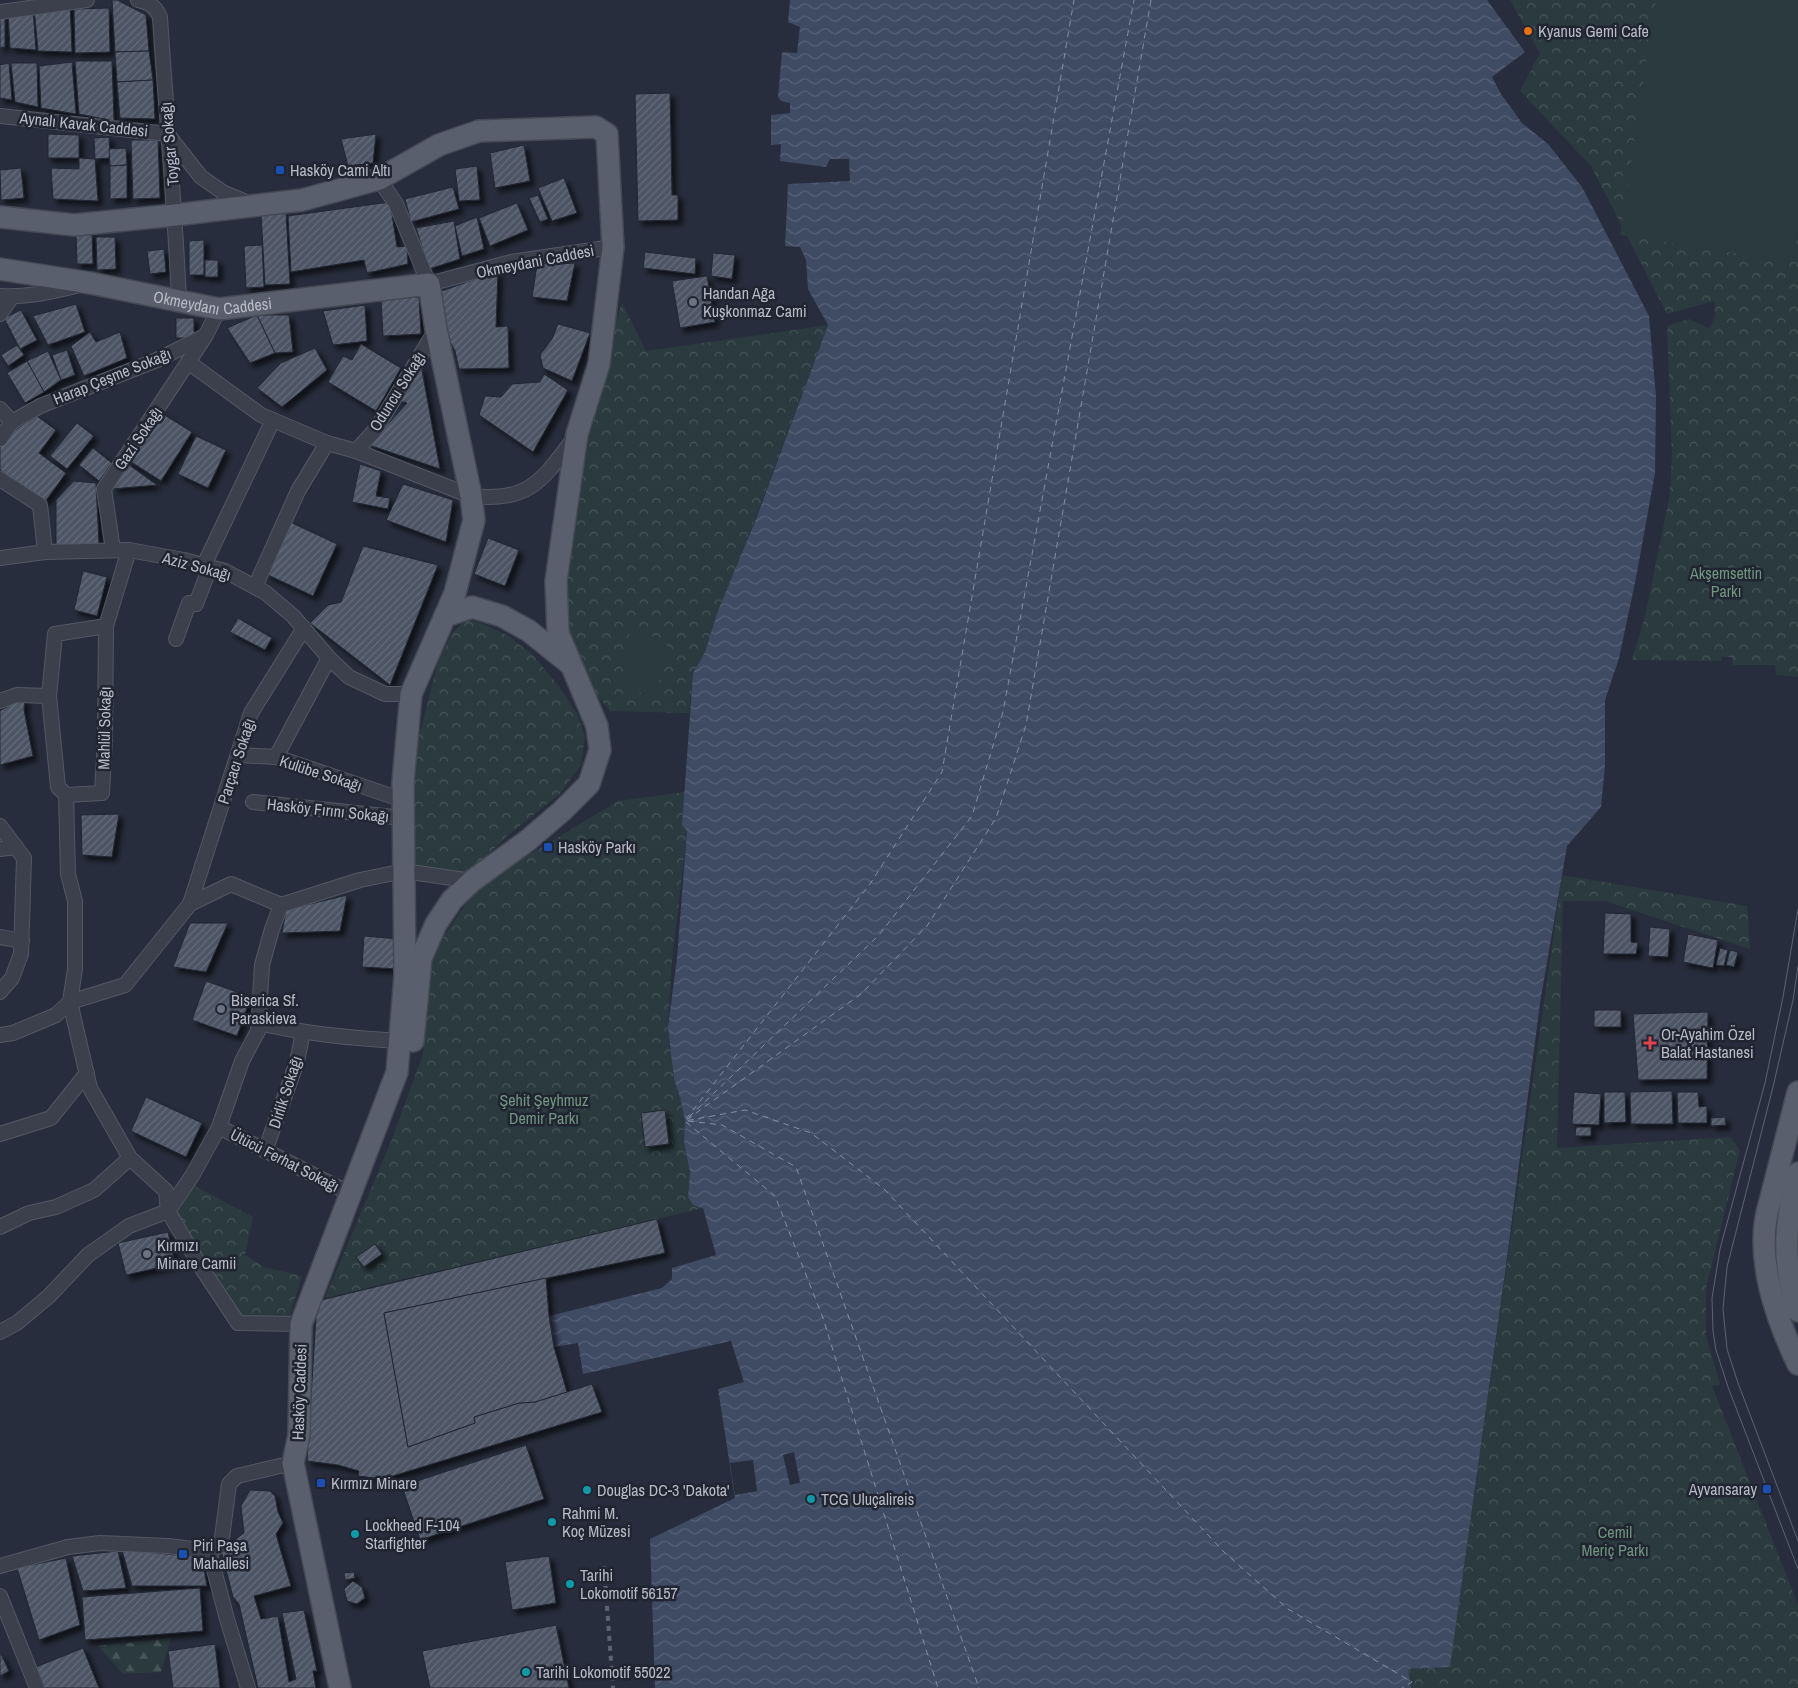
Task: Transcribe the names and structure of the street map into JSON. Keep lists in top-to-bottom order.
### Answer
{
  "streets": {
    "main road": ["Okmeydanı Caddesi", "Hasköy Caddesi"],
    "street": [
      "Aynalı Kavak Caddesi",
      "Toygar Sokağı",
      "Okmeydani Caddesi",
      "Harap Çeşme Sokağı",
      "Oduncu Sokağı",
      "Gazi Sokağı",
      "Aziz Sokağı",
      "Mahlül Sokağı",
      "Parçacı Sokağı",
      "Kulübe Sokağı",
      "Hasköy Fırını Sokağı",
      "Dirlik Sokağı",
      "Ütücü Ferhat Sokağı"
    ]
  },
  "crossings": [
    ["Aynalı Kavak Caddesi", "Toygar Sokağı"],
    ["Toygar Sokağı", "Okmeydanı Caddesi"],
    ["Okmeydani Caddesi", "Okmeydanı Caddesi"],
    ["Harap Çeşme Sokağı", "Gazi Sokağı"],
    ["Gazi Sokağı", "Aziz Sokağı"],
    ["Aziz Sokağı", "Parçacı Sokağı"],
    ["Parçacı Sokağı", "Kulübe Sokağı"],
    ["Kulübe Sokağı", "Hasköy Fırını Sokağı"],
    ["Dirlik Sokağı", "Ütücü Ferhat Sokağı"],
    ["Ütücü Ferhat Sokağı", "Hasköy Caddesi"]
  ],
  "parks": ["Akşemsettin Parkı", "Şehit Şeyhmuz Demir Parkı", "Cemil Meriç Parkı"],
  "places": {
    "other": [
      "Kyanus Gemi Cafe",
      "Handan Ağa Kuşkonmaz Cami",
      "Biserica Sf. Paraskieva",
      "Kırmızı Minare Camii",
      "Douglas DC-3 'Dakota'",
      "TCG Uluçalireis",
      "Rahmi M. Koç Müzesi",
      "Lockheed F-104 Starfighter",
      "Tarihi Lokomotif 56157",
      "Tarihi Lokomotif 55022"
    ],
    "transit": [
      "Hasköy Cami Altı",
      "Hasköy Parkı",
      "Kırmızı Minare",
      "Ayvansaray",
      "Piri Paşa Mahallesi"
    ],
    "health": ["Or-Ayahim Özel Balat Hastanesi"]
  }
}
